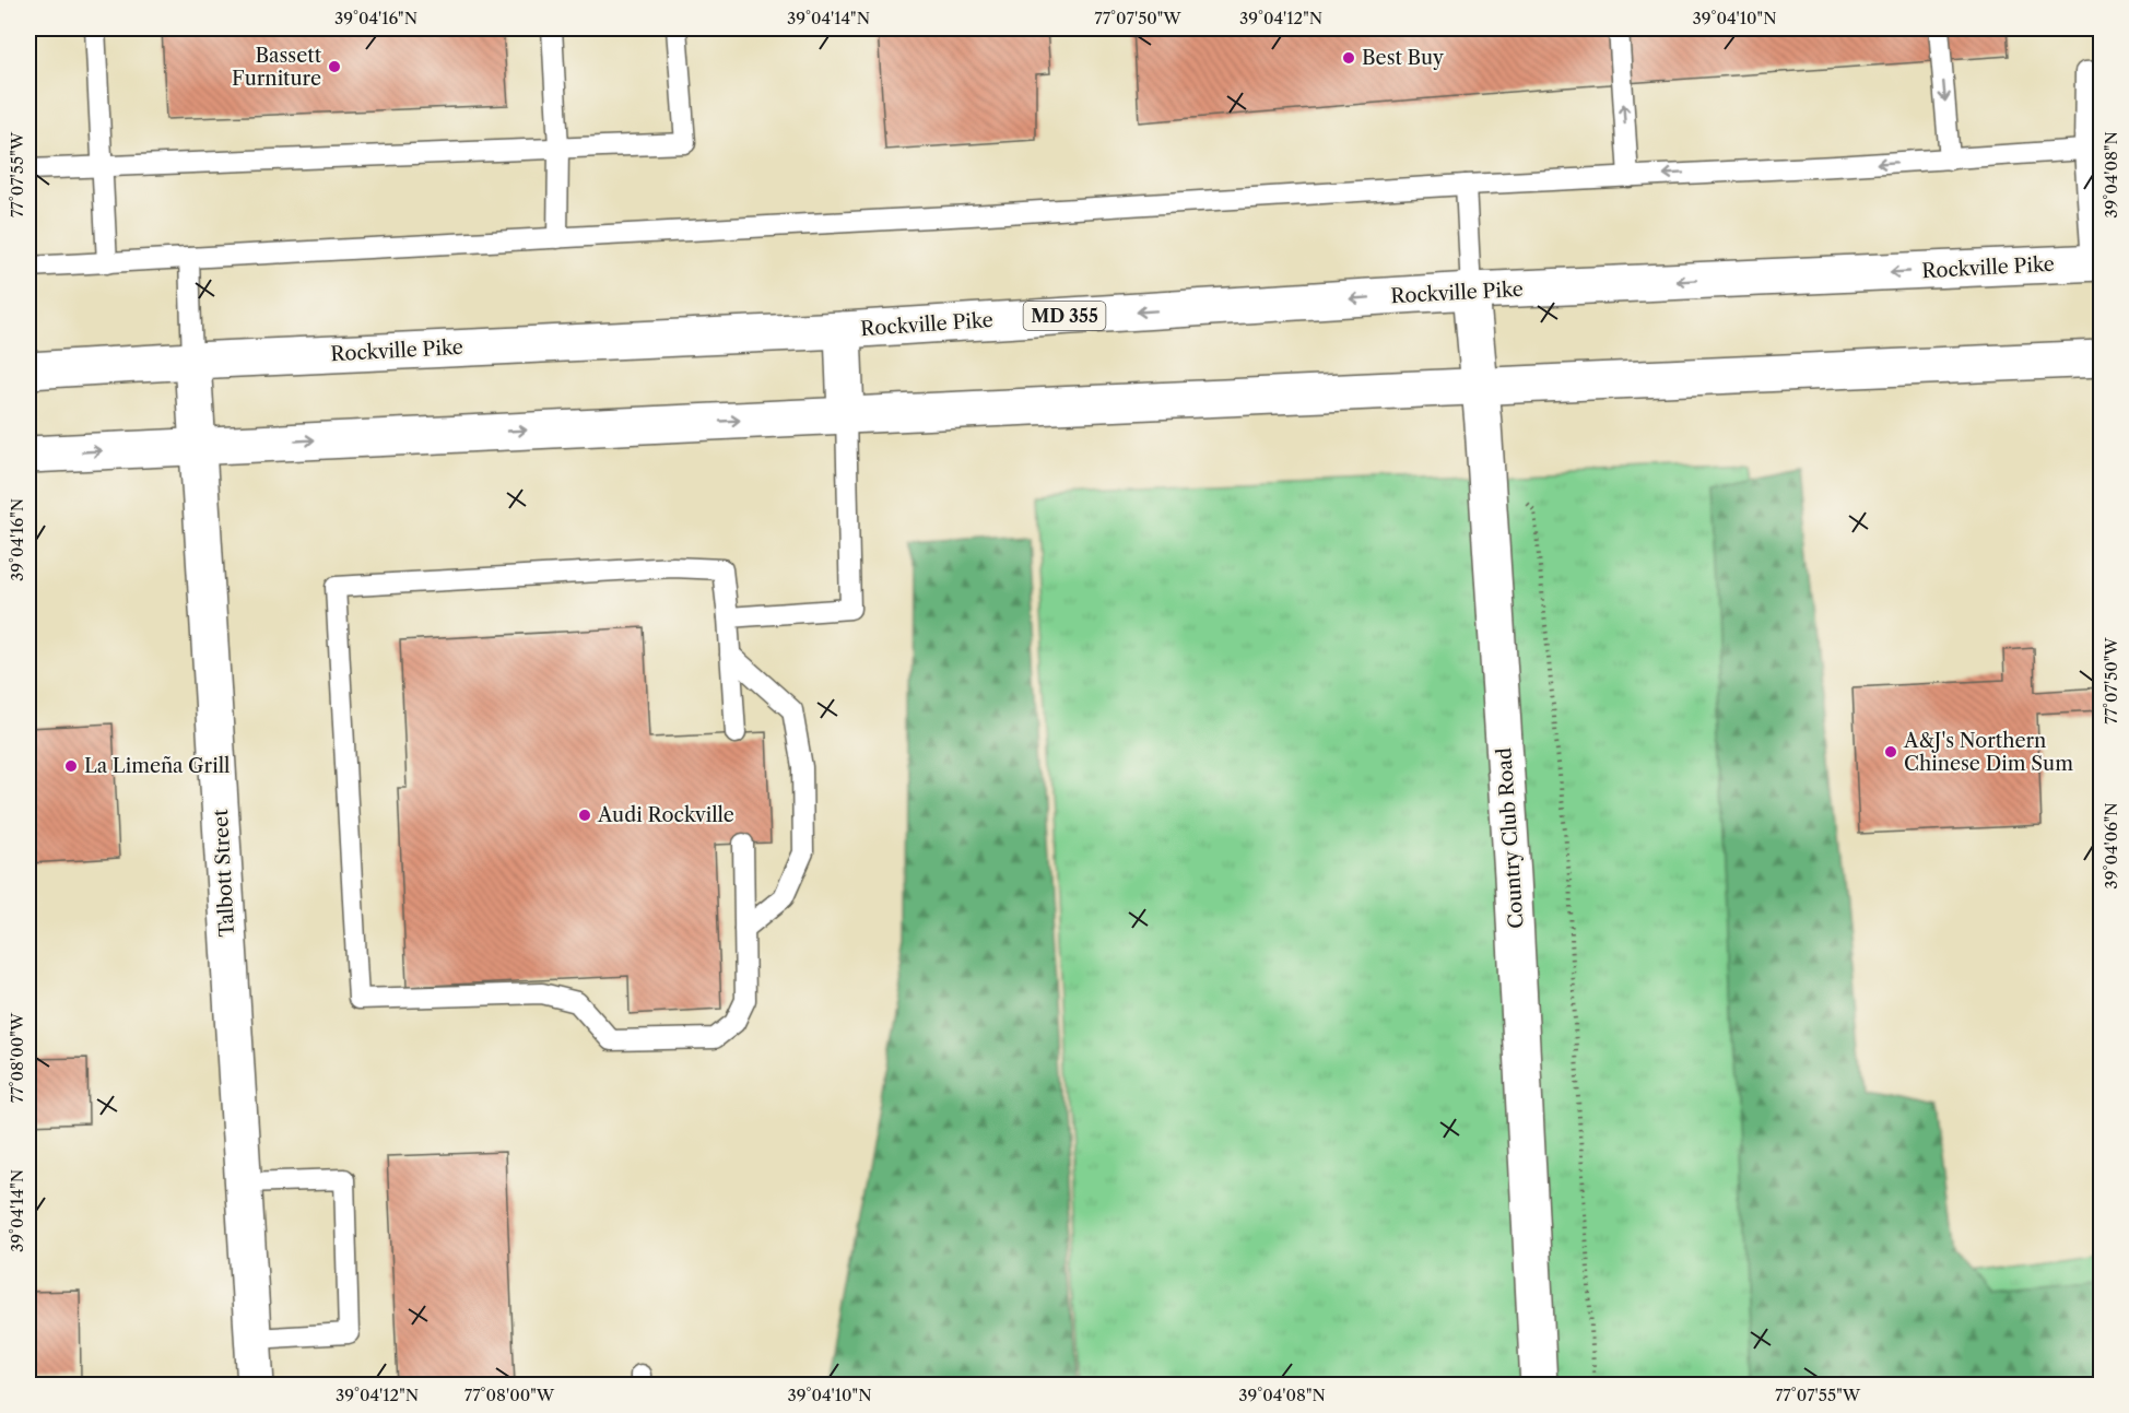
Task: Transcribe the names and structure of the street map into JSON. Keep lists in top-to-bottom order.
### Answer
{
  "streets": {
    "main road": [
      "Rockville Pike",
      "MD 355",
      "Country Club Road",
      "Talbott Street"
    ]
  },
  "crossings": [
    ["Rockville Pike", "Country Club Road"],
    ["Rockville Pike", "Talbott Street"]
  ],
  "places": [
    "Best Buy",
    "Bassett Furniture",
    "A&J's Northern Chinese Dim Sum",
    "La Limeña Grill",
    "Audi Rockville"
  ],
  "coordinates": [
    "39°04'16\"N",
    "39°04'14\"N",
    "77°07'50\"W",
    "39°04'12\"N",
    "39°04'10\"N",
    "39°04'08\"N",
    "77°07'55\"W",
    "39°04'06\"N",
    "77°08'00\"W"
  ]
}
